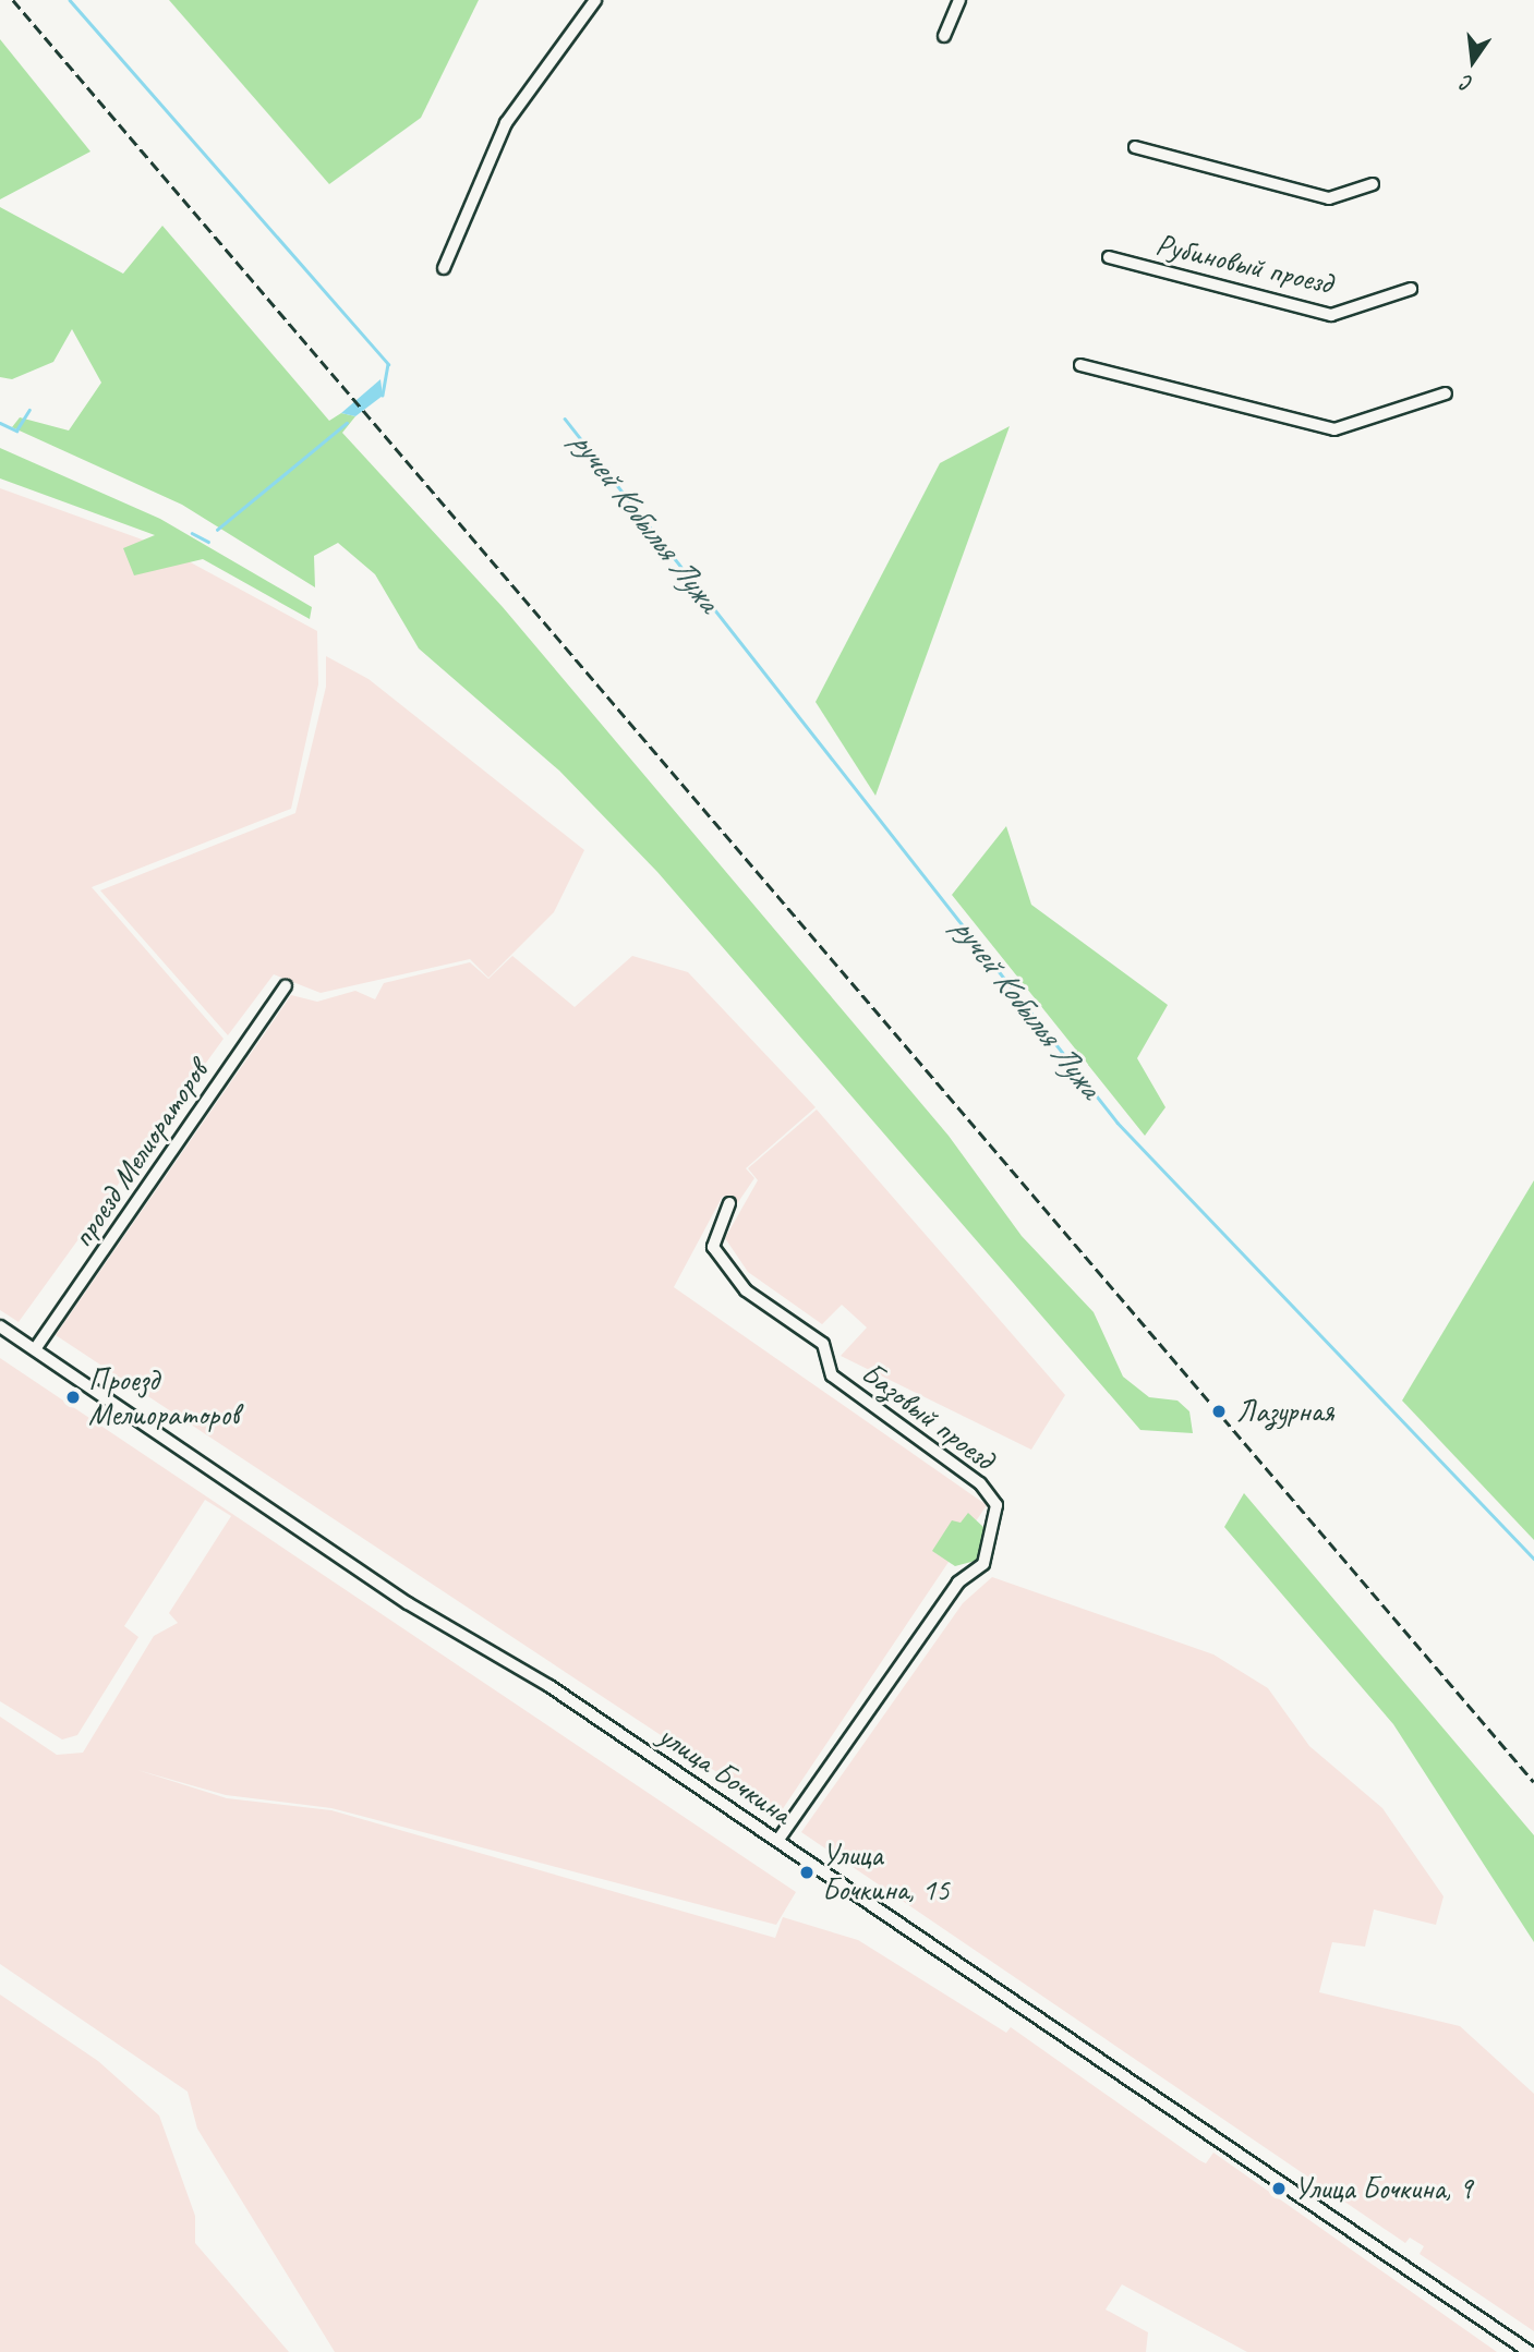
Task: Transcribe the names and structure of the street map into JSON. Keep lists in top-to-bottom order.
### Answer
{
  "streets": {
    "street": [
      "Рубиновый проезд",
      "проезд Мелиораторов",
      "Базовый проезд",
      "улица Бочкина"
    ]
  },
  "crossings": [
    ["проезд Мелиораторов", "улица Бочкина"],
    ["Базовый проезд", "улица Бочкина"]
  ],
  "water": ["ручей Кобылья Лужа"],
  "places": [
    "Проезд Мелиораторов",
    "Лазурная",
    "Улица Бочкина, 15",
    "Улица Бочкина, 9"
  ],
  "north": "bottom"
}
